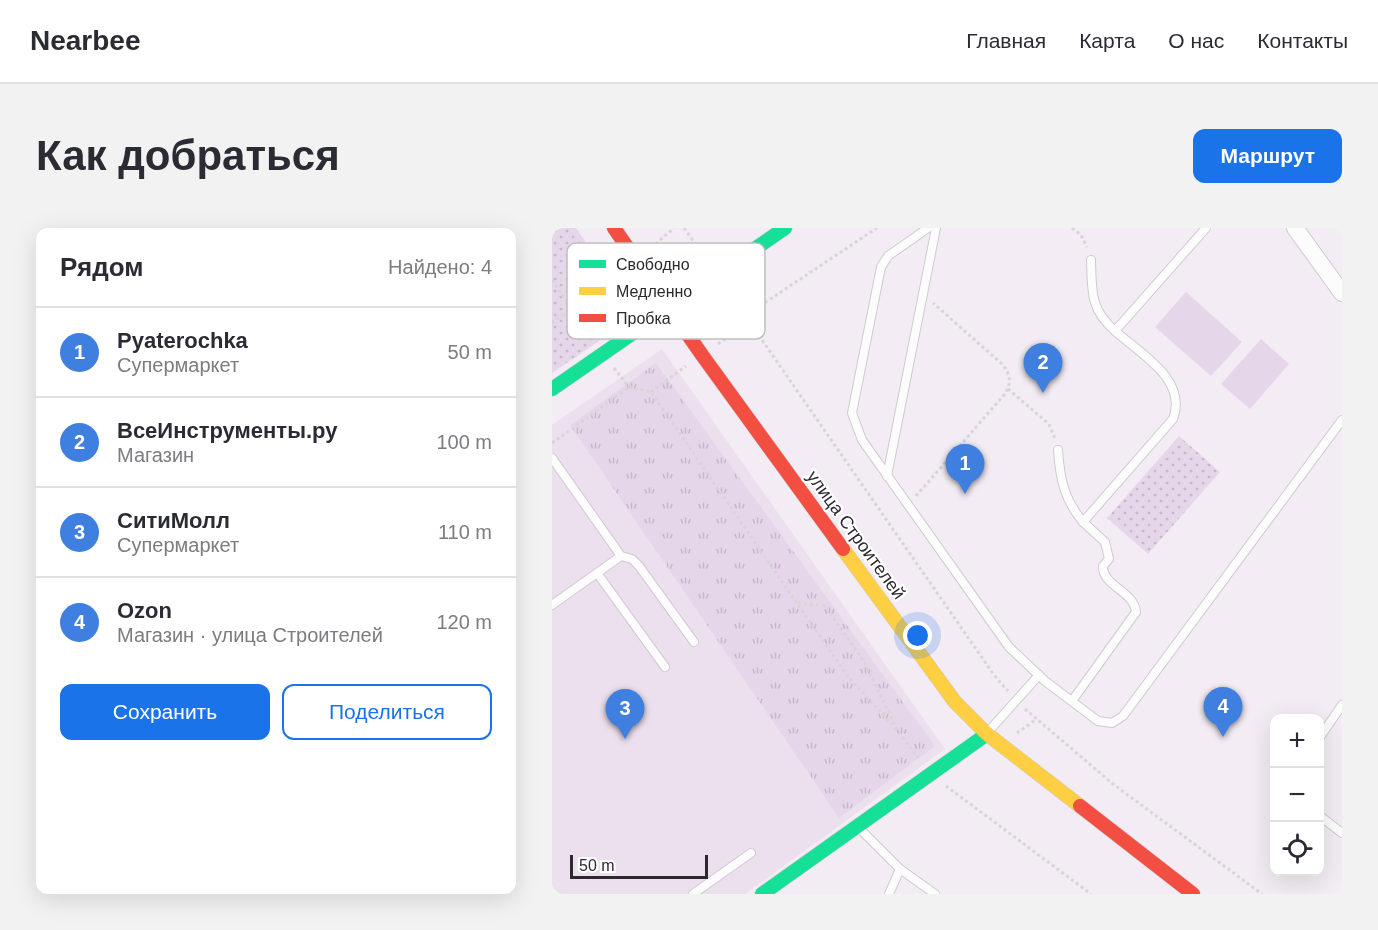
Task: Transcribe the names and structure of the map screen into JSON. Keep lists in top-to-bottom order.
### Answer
{
  "streets": {
    "street": ["улица Строителей"]
  },
  "legend": ["Свободно", "Медленно", "Пробка"],
  "scale_bar": "50 m",
  "page": {
    "header": "Nearbee",
    "nav": [
      "Главная",
      "Карта",
      "О нас",
      "Контакты"
    ],
    "buttons": [
      "Маршрут",
      ["Сохранить", "Поделиться"]
    ],
    "title": "Как добраться",
    "heading": ["Рядом", "Найдено: 4"],
    "list": [
      {
        "mark": "1",
        "name": "Pyaterochka",
        "note": "Супермаркет",
        "value": "50 m"
      },
      {
        "mark": "2",
        "name": "ВсеИнструменты.ру",
        "note": "Магазин",
        "value": "100 m"
      },
      {
        "mark": "3",
        "name": "СитиМолл",
        "note": "Супермаркет",
        "value": "110 m"
      },
      {
        "mark": "4",
        "name": "Ozon",
        "note": "Магазин · улица Строителей",
        "value": "120 m"
      }
    ],
    "pins": [
      "2",
      "1",
      "4",
      "3"
    ],
    "map_buttons": ["+", "−"],
    "scale": "50 m"
  }
}
